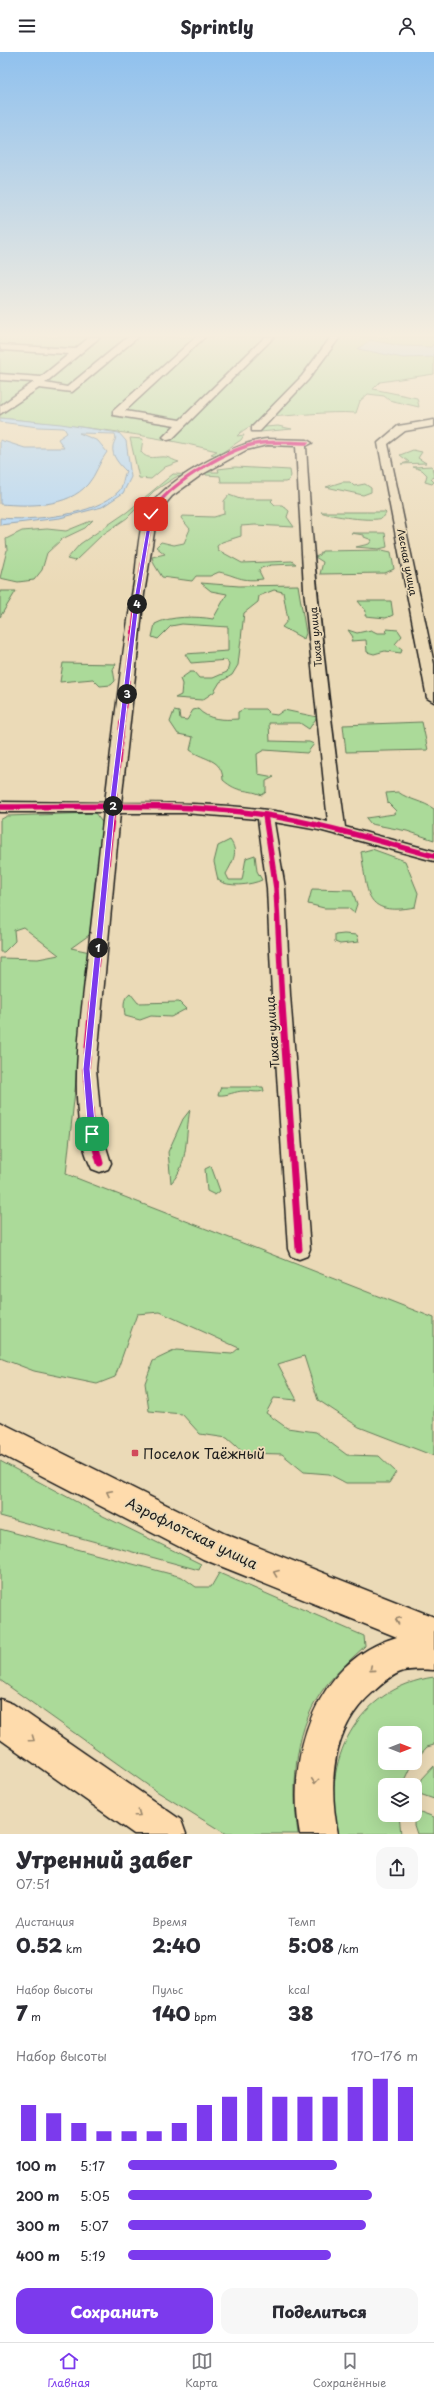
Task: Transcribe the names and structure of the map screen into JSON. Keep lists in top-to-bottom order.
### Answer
{
  "streets": {
    "main road": ["Аэрофлотская улица"],
    "street": ["Лесная улица", "Тихая улица"]
  },
  "one_way": ["Аэрофлотская улица"],
  "places": {
    "transit": ["Поселок Таёжный"]
  },
  "north": "right",
  "page": {
    "header": "Sprintly",
    "pins": [
      "4",
      "3",
      "2",
      "1"
    ],
    "heading": ["Утренний забег", "07:51"],
    "stats": [
      ["Дистанция", "0.52 km"],
      ["Время", "2:40"],
      ["Темп", "5:08 /km"],
      ["Набор высоты", "7 m"],
      ["Пульс", "140 bpm"],
      ["kcal", "38"]
    ],
    "chart": ["Набор высоты", "170–176 m"],
    "list": [
      {
        "name": "100 m",
        "note": "5:17"
      },
      {
        "name": "200 m",
        "note": "5:05"
      },
      {
        "name": "300 m",
        "note": "5:07"
      },
      {
        "name": "400 m",
        "note": "5:19"
      }
    ],
    "buttons": ["Сохранить", "Поделиться"],
    "tabs": ["Главная", "Карта", "Сохранённые"]
  }
}
